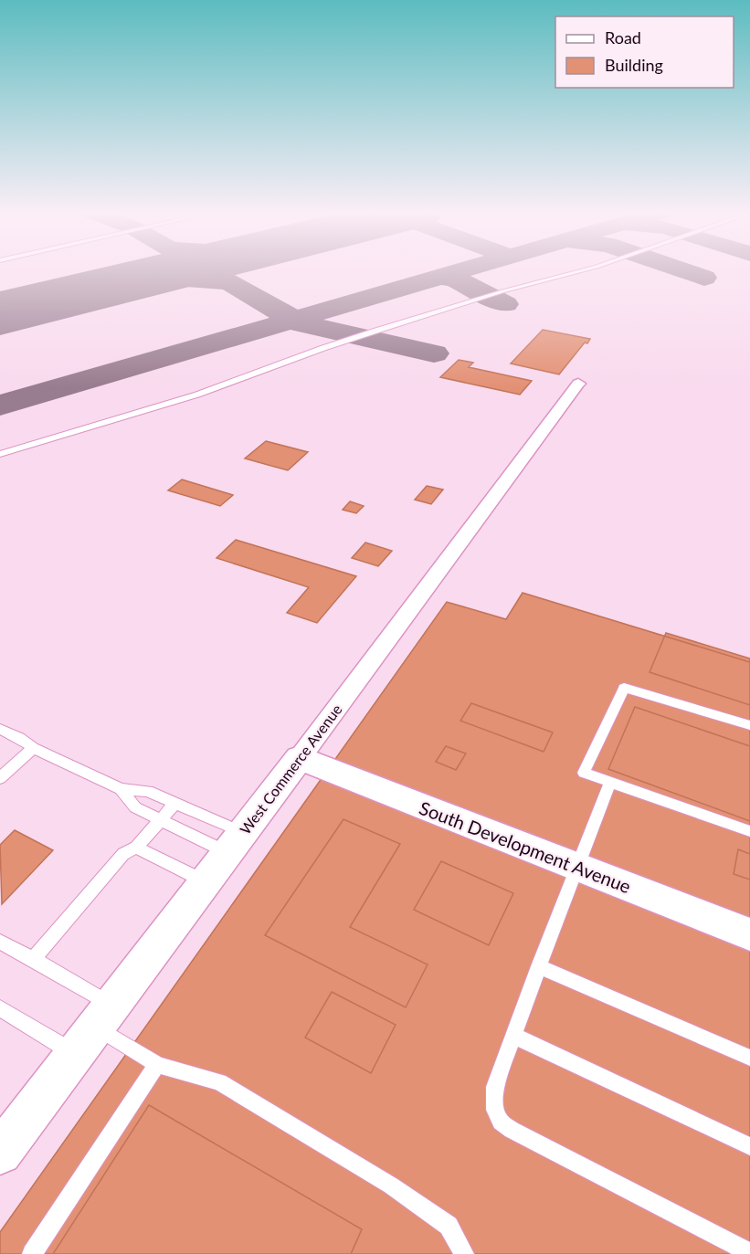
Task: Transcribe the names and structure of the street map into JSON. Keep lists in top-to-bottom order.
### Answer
{
  "streets": {
    "street": ["West Commerce Avenue", "South Development Avenue"]
  },
  "crossings": [
    ["West Commerce Avenue", "South Development Avenue"]
  ],
  "legend": ["Road", "Building"]
}
